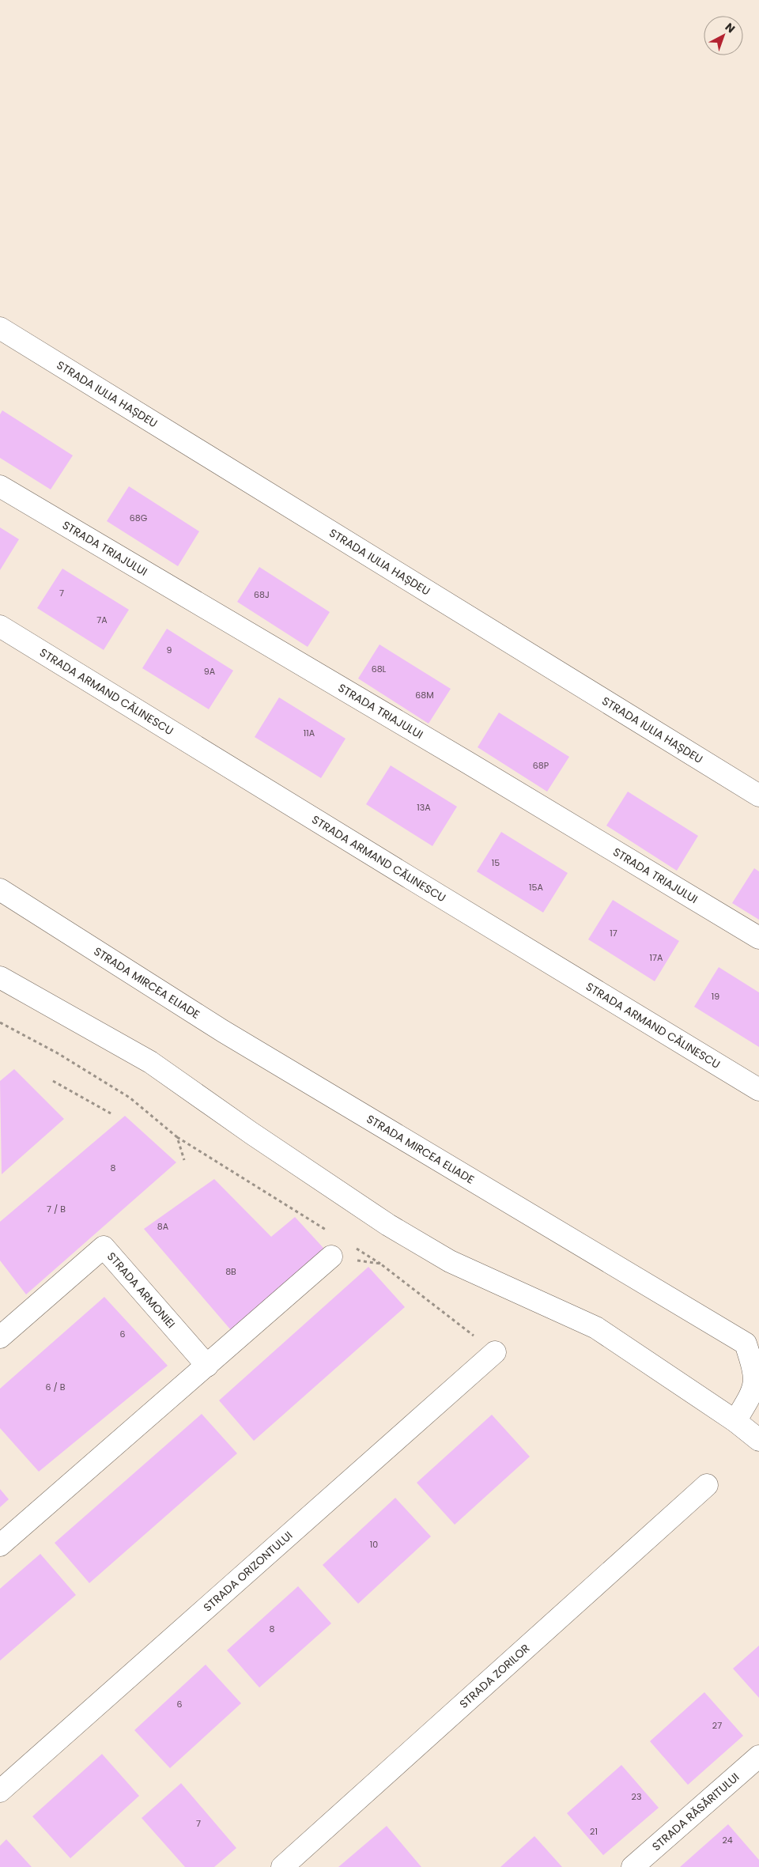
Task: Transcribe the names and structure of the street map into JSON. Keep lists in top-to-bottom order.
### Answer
{
  "streets": {
    "street": [
      "STRADA IULIA HAȘDEU",
      "STRADA TRIAJULUI",
      "STRADA ARMAND CĂLINESCU",
      "STRADA MIRCEA ELIADE",
      "STRADA ARMONIEI",
      "STRADA ORIZONTULUI",
      "STRADA ZORILOR",
      "STRADA RĂSĂRITULUI"
    ]
  },
  "house_numbers": [
    "68G",
    "7",
    "68J",
    "7A",
    "9",
    "68L",
    "9A",
    "68M",
    "11A",
    "68P",
    "13A",
    "15",
    "15A",
    "17",
    "17A",
    "19",
    "8",
    "7 / B",
    "8A",
    "8B",
    "6",
    "6 / B",
    "10",
    "8",
    "6",
    "27",
    "23",
    "7",
    "21",
    "24"
  ],
  "north": "top right"
}
